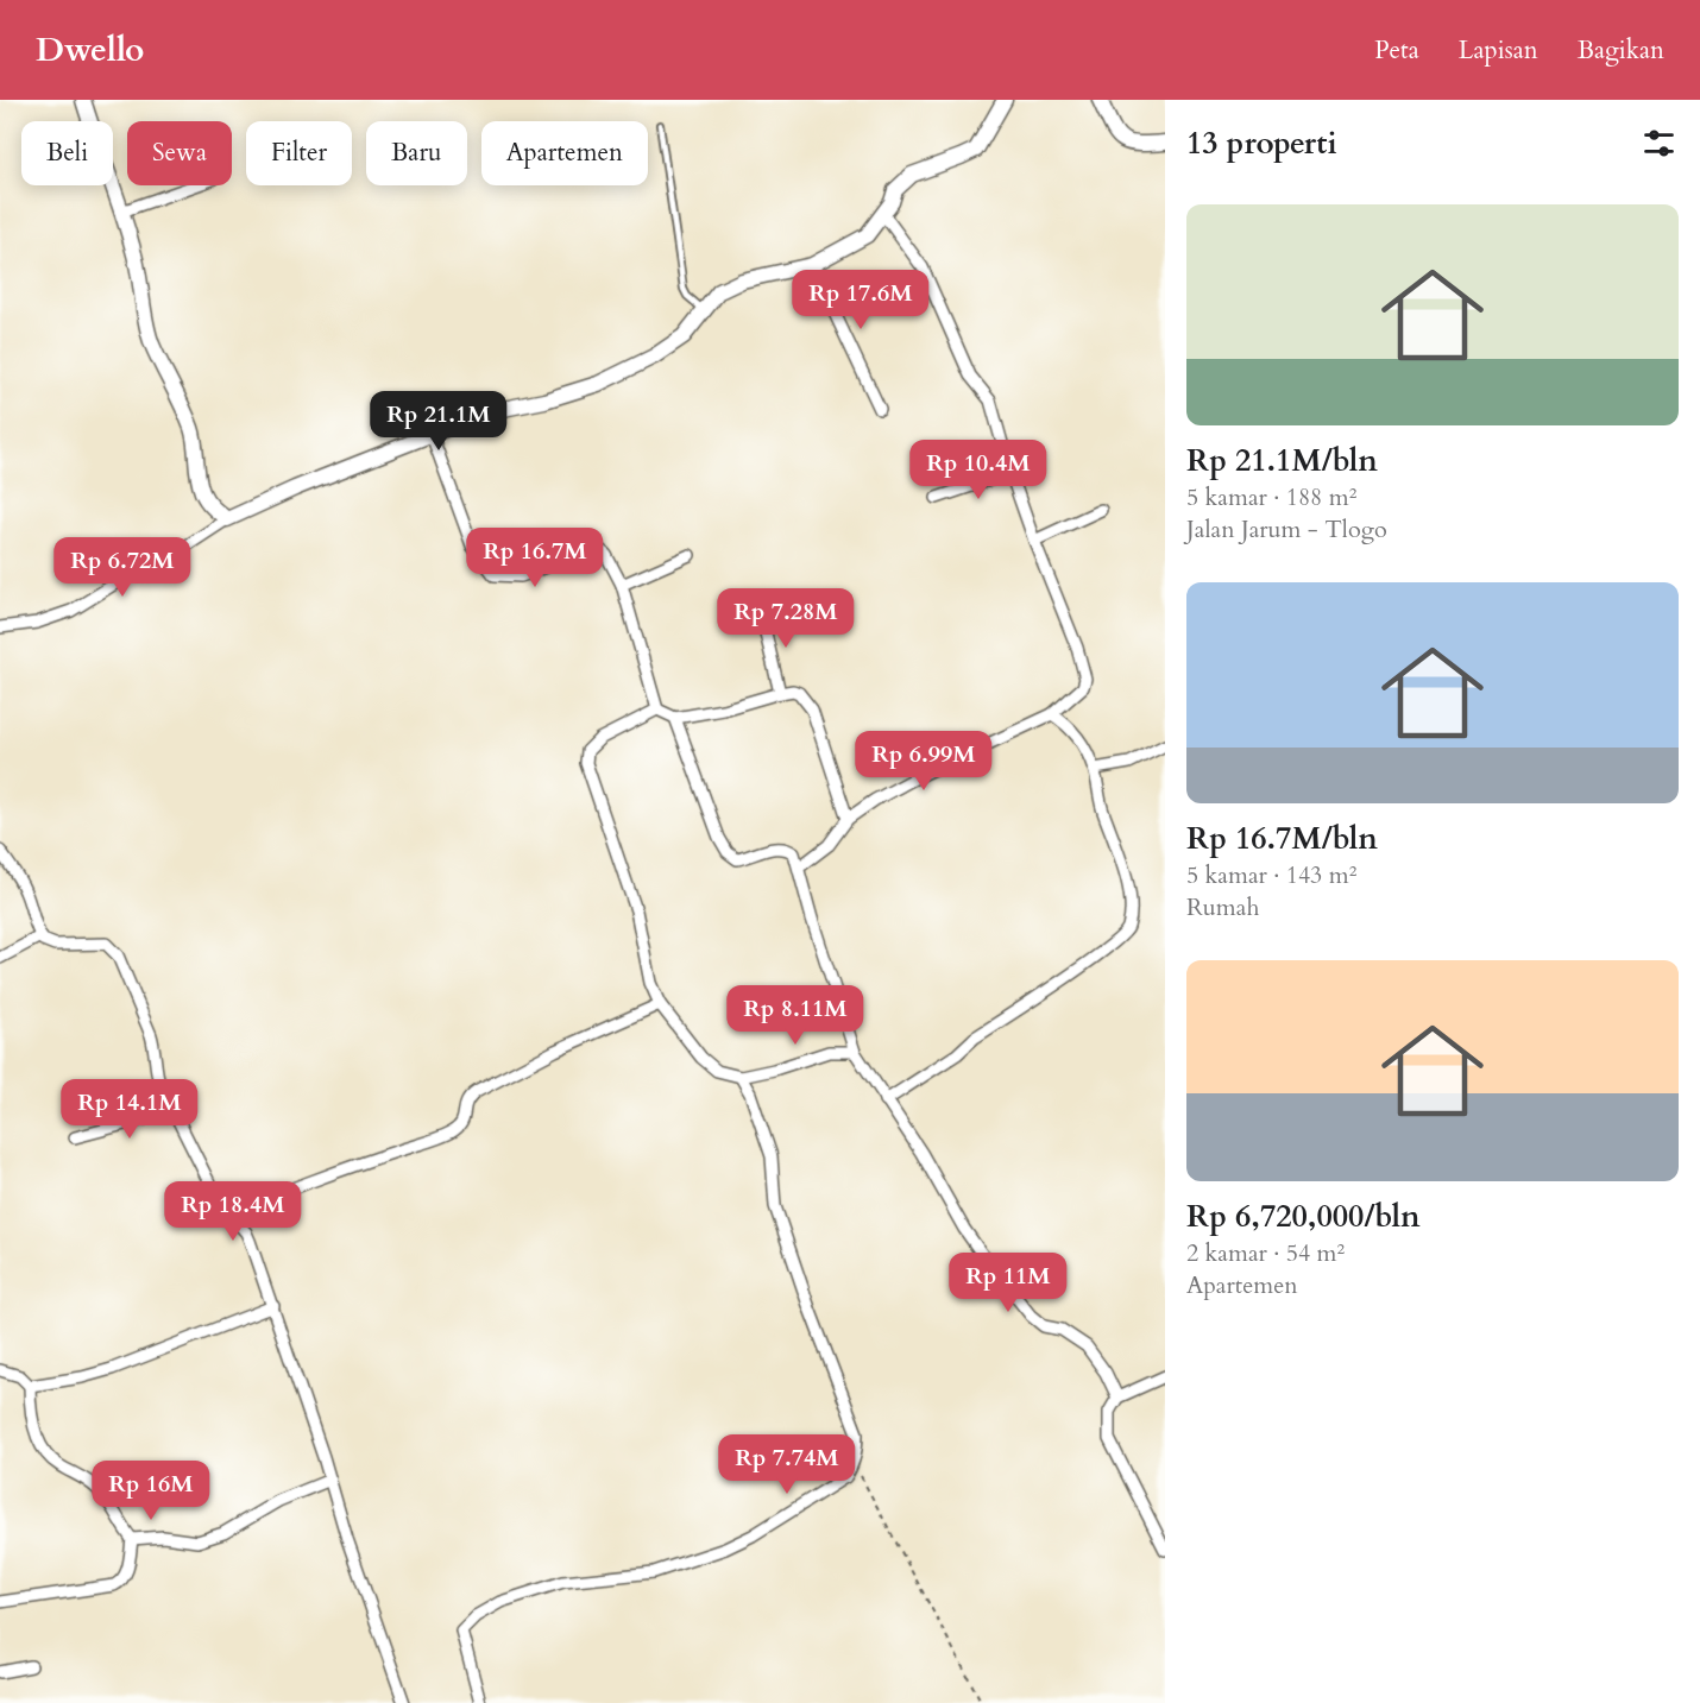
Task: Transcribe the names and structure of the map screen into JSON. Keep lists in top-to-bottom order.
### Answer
{
  "page": {
    "header": "Dwello",
    "nav": ["Peta", "Lapisan", "Bagikan"],
    "heading": "13 properti",
    "chip": [
      "Beli",
      "Sewa",
      "Filter",
      "Baru",
      "Apartemen"
    ],
    "list": [
      {
        "name": "Rp 21.1M/bln",
        "note": "5 kamar · 188 m² · Jalan Jarum - Tlogo"
      },
      {
        "name": "Rp 16.7M/bln",
        "note": "5 kamar · 143 m² · Rumah"
      },
      {
        "name": "Rp 6,720,000/bln",
        "note": "2 kamar · 54 m² · Apartemen"
      }
    ],
    "price": [
      "Rp 17.6M",
      "Rp 21.1M",
      "Rp 10.4M",
      "Rp 16.7M",
      "Rp 6.72M",
      "Rp 7.28M",
      "Rp 6.99M",
      "Rp 8.11M",
      "Rp 14.1M",
      "Rp 18.4M",
      "Rp 11M",
      "Rp 7.74M",
      "Rp 16M"
    ]
  }
}
